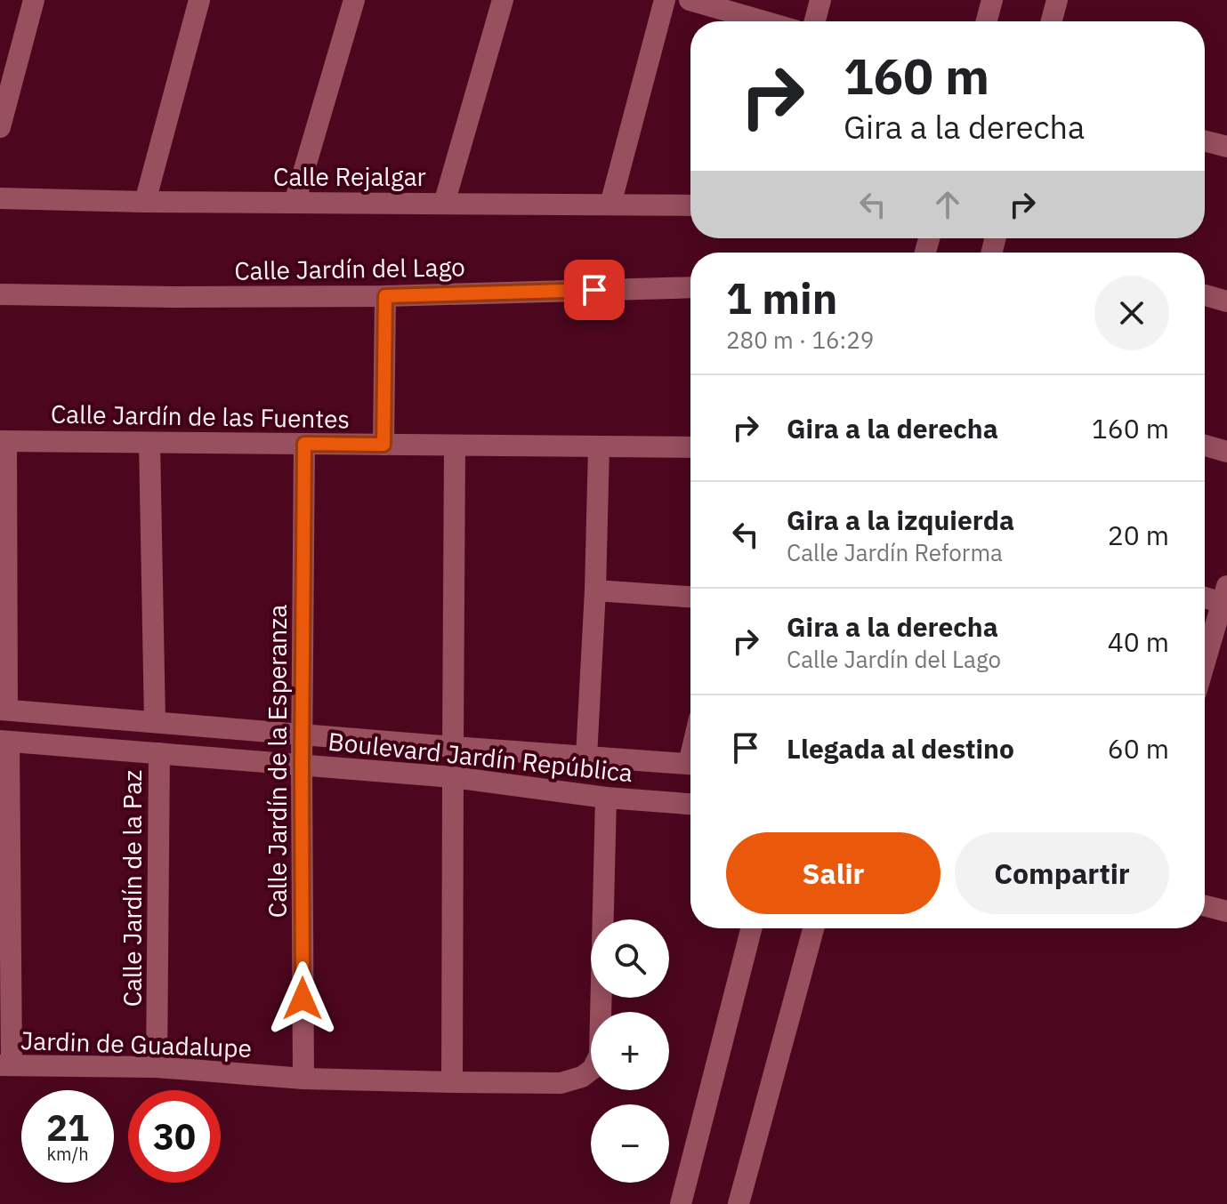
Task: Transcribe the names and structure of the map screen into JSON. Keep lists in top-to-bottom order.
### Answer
{
  "streets": {
    "street": [
      "Calle Rejalgar",
      "Calle Jardín del Lago",
      "Calle Jardín de las Fuentes",
      "Boulevard Jardín República",
      "Calle Jardín de la Esperanza",
      "Calle Jardín de la Paz",
      "Jardin de Guadalupe"
    ]
  },
  "crossings": [
    ["Calle Jardín de las Fuentes", "Calle Jardín de la Esperanza"],
    ["Boulevard Jardín República", "Calle Jardín de la Esperanza"],
    ["Boulevard Jardín República", "Calle Jardín de la Paz"],
    ["Boulevard Jardín República", "Jardin de Guadalupe"],
    ["Calle Jardín de la Esperanza", "Jardin de Guadalupe"],
    ["Calle Jardín de la Paz", "Jardin de Guadalupe"]
  ],
  "page": {
    "turn": ["160 m", "Gira a la derecha"],
    "heading": ["1 min", "280 m · 16:29"],
    "list": [
      {
        "name": "Gira a la derecha",
        "value": "160 m"
      },
      {
        "name": "Gira a la izquierda",
        "note": "Calle Jardín Reforma",
        "value": "20 m"
      },
      {
        "name": "Gira a la derecha",
        "note": "Calle Jardín del Lago",
        "value": "40 m"
      },
      {
        "name": "Llegada al destino",
        "value": "60 m"
      }
    ],
    "buttons": ["Salir", "Compartir"],
    "map_buttons": ["+", "−"],
    "speed": "21 km/h",
    "limit": "30"
  }
}
